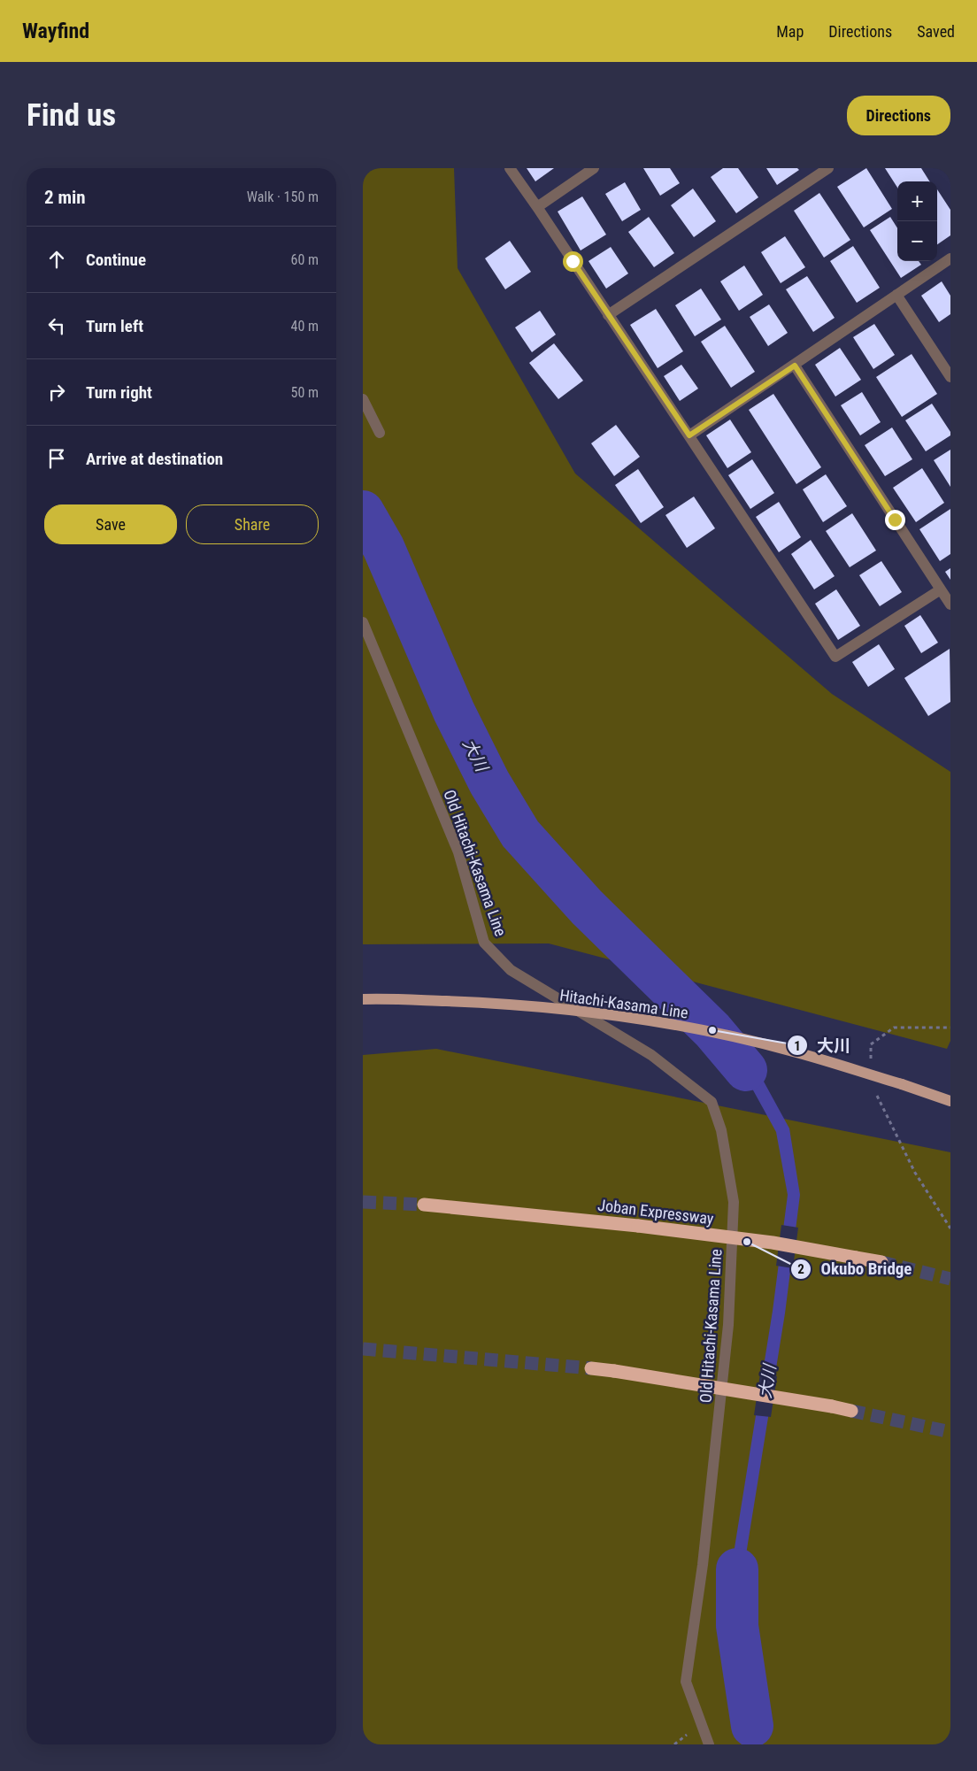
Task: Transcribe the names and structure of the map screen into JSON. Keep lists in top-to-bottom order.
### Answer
{
  "streets": {
    "highway": ["Joban Expressway"],
    "main road": ["Hitachi-Kasama Line"],
    "street": ["Old Hitachi-Kasama Line"]
  },
  "water": ["大川"],
  "places": ["大川", "Okubo Bridge"],
  "page": {
    "header": "Wayfind",
    "nav": ["Map", "Directions", "Saved"],
    "buttons": [
      "Directions",
      ["Save", "Share"]
    ],
    "title": "Find us",
    "heading": ["2 min", "Walk · 150 m"],
    "map_buttons": ["+", "−"],
    "list": [
      ["Continue", "60 m"],
      ["Turn left", "40 m"],
      ["Turn right", "50 m"],
      "Arrive at destination"
    ]
  }
}
